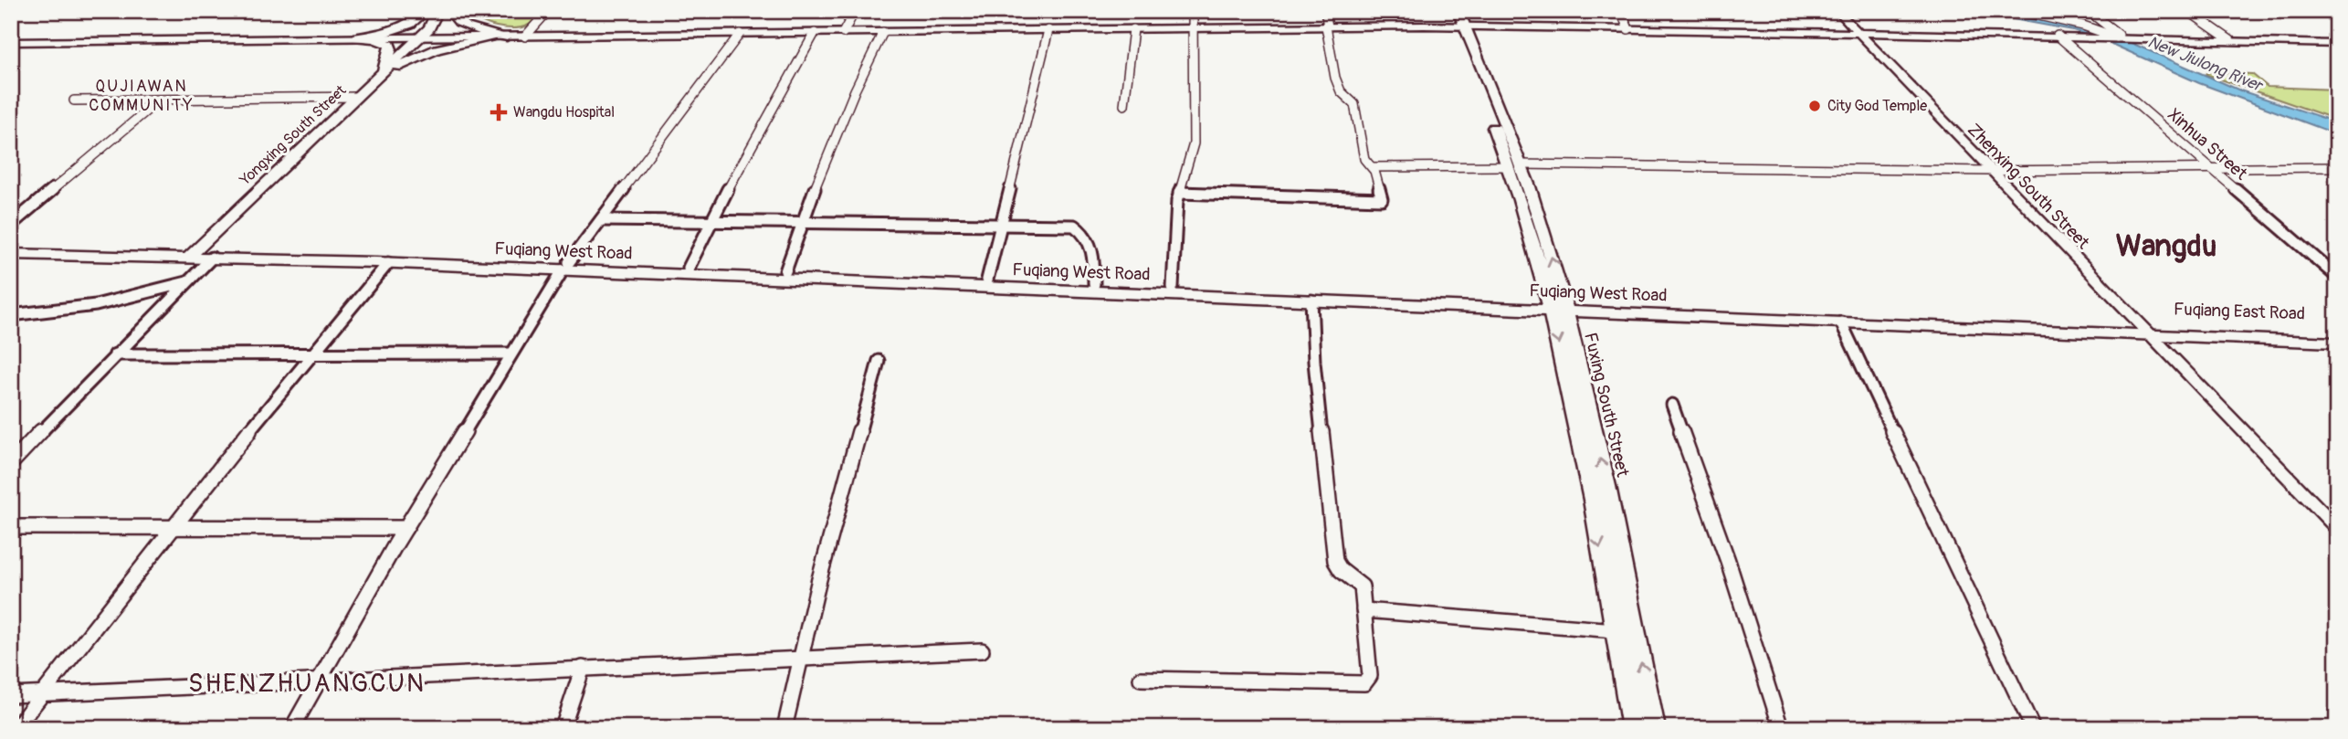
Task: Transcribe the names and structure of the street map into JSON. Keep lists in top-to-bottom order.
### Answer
{
  "streets": {
    "main road": [
      "Yongxing South Street",
      "Fuqiang West Road",
      "Fuqiang East Road",
      "Fuxing South Street"
    ],
    "street": ["Xinhua Street", "Zhenxing South Street"]
  },
  "crossings": [
    ["Yongxing South Street", "Fuqiang West Road"],
    ["Zhenxing South Street", "Fuqiang West Road"],
    ["Zhenxing South Street", "Fuqiang East Road"],
    ["Fuqiang West Road", "Fuqiang East Road"],
    ["Fuqiang West Road", "Fuxing South Street"]
  ],
  "districts": ["QUJIAWAN COMMUNITY", "Wangdu", "SHENZHUANGCUN"],
  "water": ["New Jiulong River"],
  "places": {
    "other": ["City God Temple"],
    "health": ["Wangdu Hospital"]
  }
}
